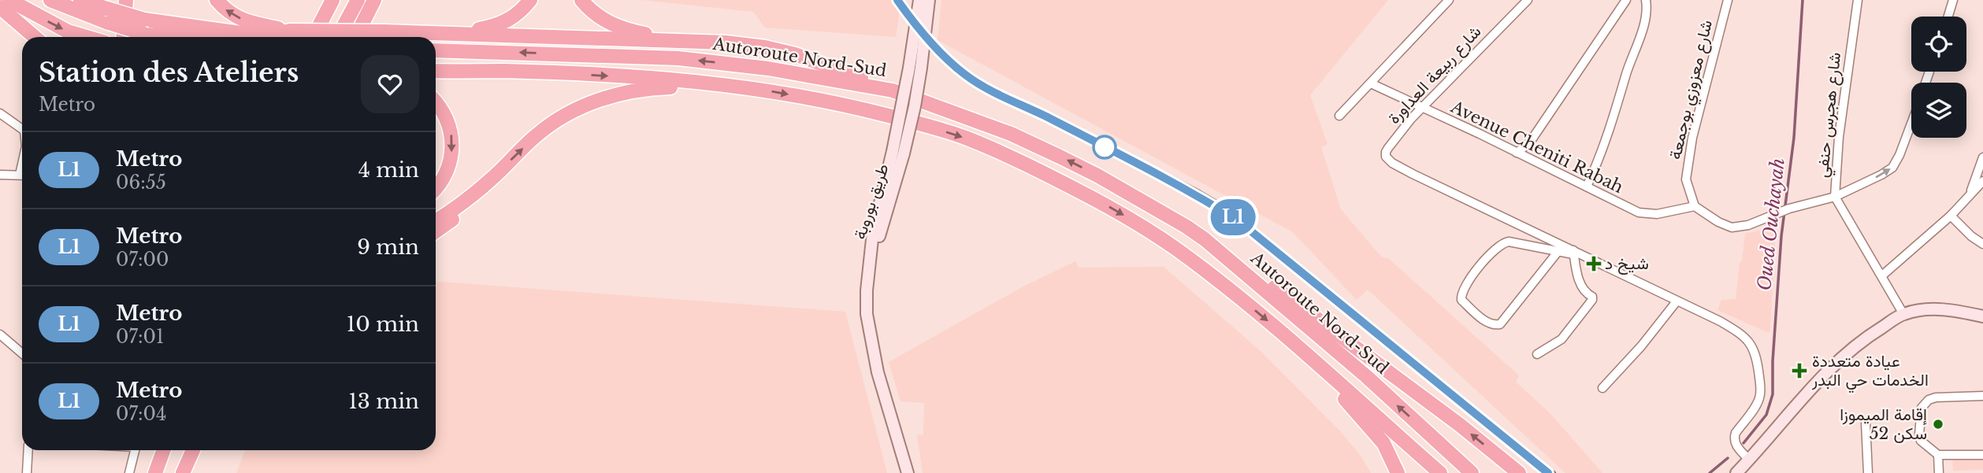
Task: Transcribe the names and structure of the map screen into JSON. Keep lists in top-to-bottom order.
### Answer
{
  "streets": {
    "highway": ["Autoroute Nord-Sud"],
    "main road": ["طريق بوروبة"],
    "street": [
      "شارع ربيعة العداورة",
      "شارع معزوزي بوجمعة",
      "شارع هجرس حنفي",
      "Avenue Cheniti Rabah"
    ]
  },
  "crossings": [
    ["شارع ربيعة العداورة", "Avenue Cheniti Rabah"],
    ["شارع معزوزي بوجمعة", "Avenue Cheniti Rabah"]
  ],
  "water": ["Oued Ouchayah"],
  "places": {
    "health": ["شيخ د", "عيادة متعددة الخدمات حي البدر"],
    "other": ["إقامة الميموزا 52 سكن"]
  },
  "lines": ["metro line L1"],
  "page": {
    "on_map": "L1",
    "heading": ["Station des Ateliers", "Metro"],
    "list": [
      {
        "mark": "L1",
        "name": "Metro",
        "note": "06:55",
        "value": "4 min"
      },
      {
        "mark": "L1",
        "name": "Metro",
        "note": "07:00",
        "value": "9 min"
      },
      {
        "mark": "L1",
        "name": "Metro",
        "note": "07:01",
        "value": "10 min"
      },
      {
        "mark": "L1",
        "name": "Metro",
        "note": "07:04",
        "value": "13 min"
      }
    ]
  }
}
